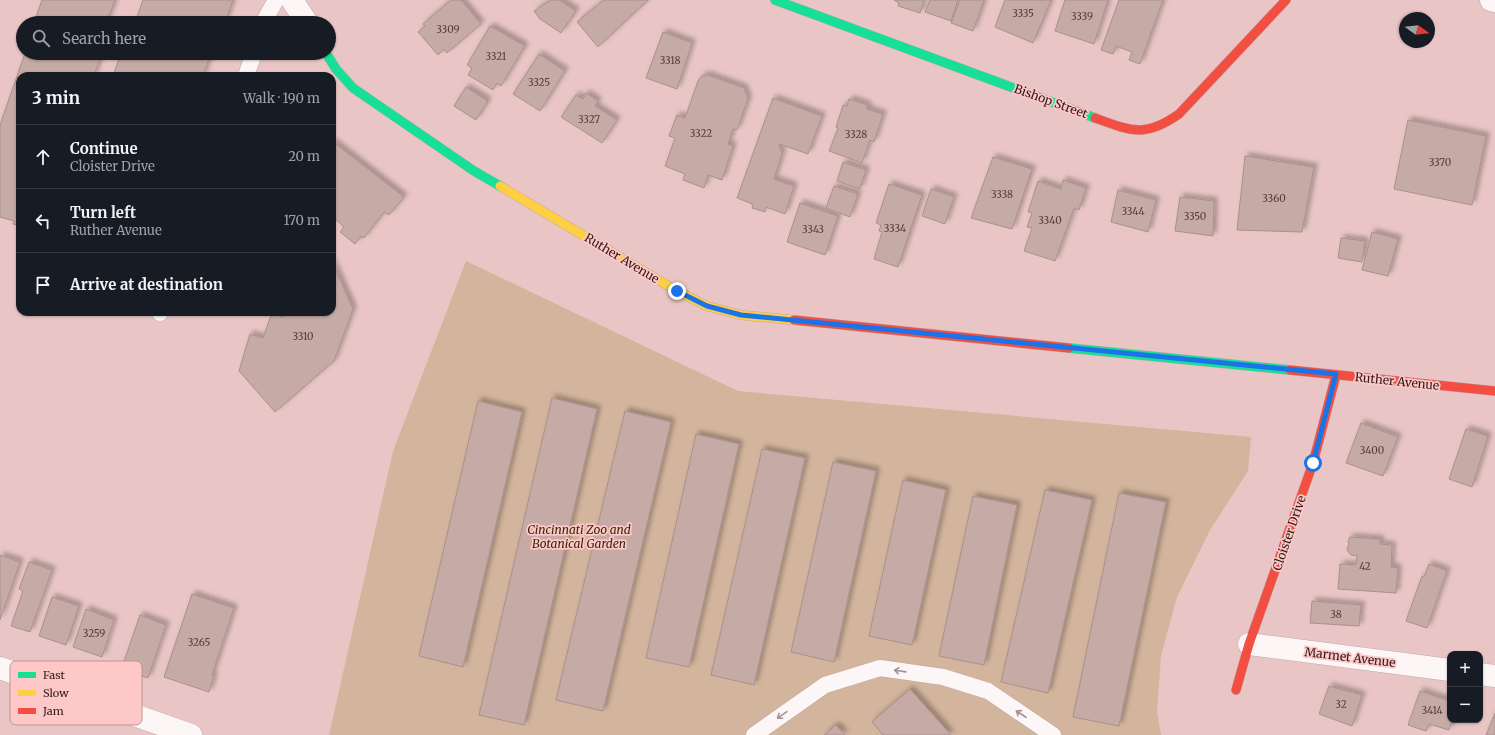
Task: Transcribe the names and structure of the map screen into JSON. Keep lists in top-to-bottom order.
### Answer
{
  "streets": {
    "street": [
      "Bishop Street",
      "Ruther Avenue",
      "Cloister Drive",
      "Marmet Avenue"
    ]
  },
  "crossings": [
    ["Ruther Avenue", "Cloister Drive"],
    ["Cloister Drive", "Marmet Avenue"]
  ],
  "parks": ["Cincinnati Zoo and Botanical Garden"],
  "house_numbers": [
    "3335",
    "3339",
    "3309",
    "3321",
    "3318",
    "3325",
    "3327",
    "3322",
    "3328",
    "3370",
    "3338",
    "3360",
    "3344",
    "3350",
    "3340",
    "3334",
    "3343",
    "3310",
    "3400",
    "42",
    "38",
    "3259",
    "3265",
    "32",
    "3414"
  ],
  "legend": ["Fast", "Slow", "Jam"],
  "north": "right",
  "page": {
    "search": "Search here",
    "heading": ["3 min", "Walk · 190 m"],
    "list": [
      ["Continue", "Cloister Drive", "20 m"],
      ["Turn left", "Ruther Avenue", "170 m"],
      "Arrive at destination"
    ],
    "map_buttons": ["+", "−"]
  }
}
